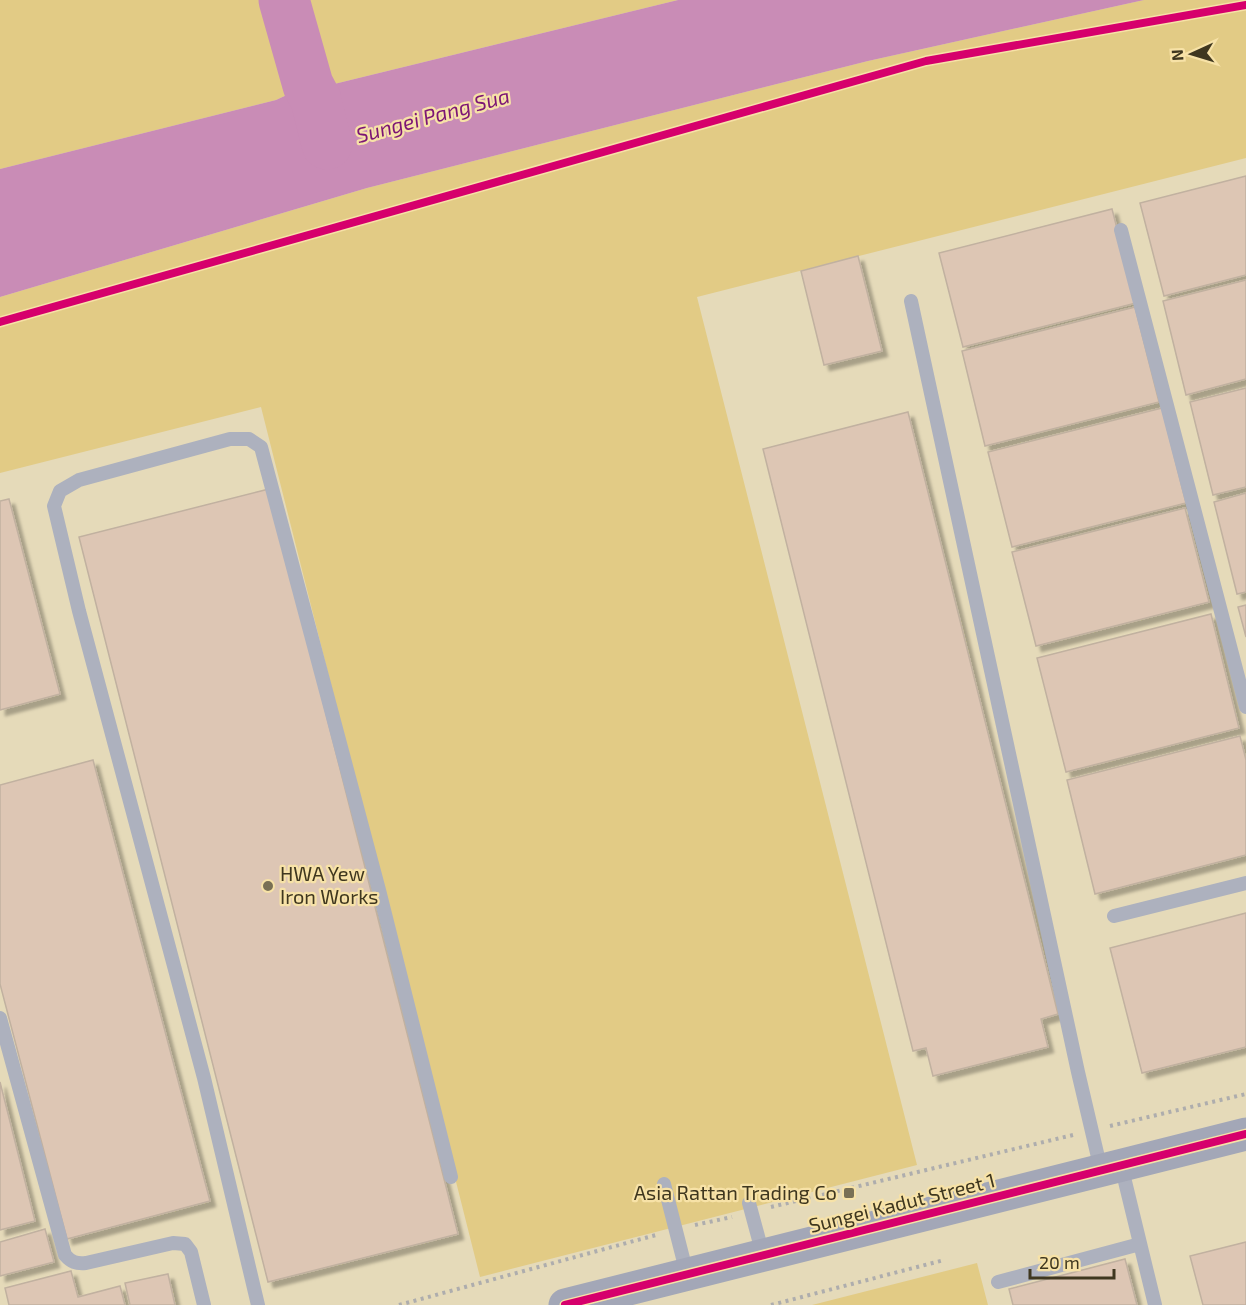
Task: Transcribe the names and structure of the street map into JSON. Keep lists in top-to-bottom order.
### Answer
{
  "streets": {
    "street": ["Sungei Kadut Street 1"]
  },
  "water": ["Sungei Pang Sua"],
  "places": {
    "other": ["HWA Yew Iron Works"],
    "transit": ["Asia Rattan Trading Co"]
  },
  "scale_bar": "20 m",
  "north": "left"
}
